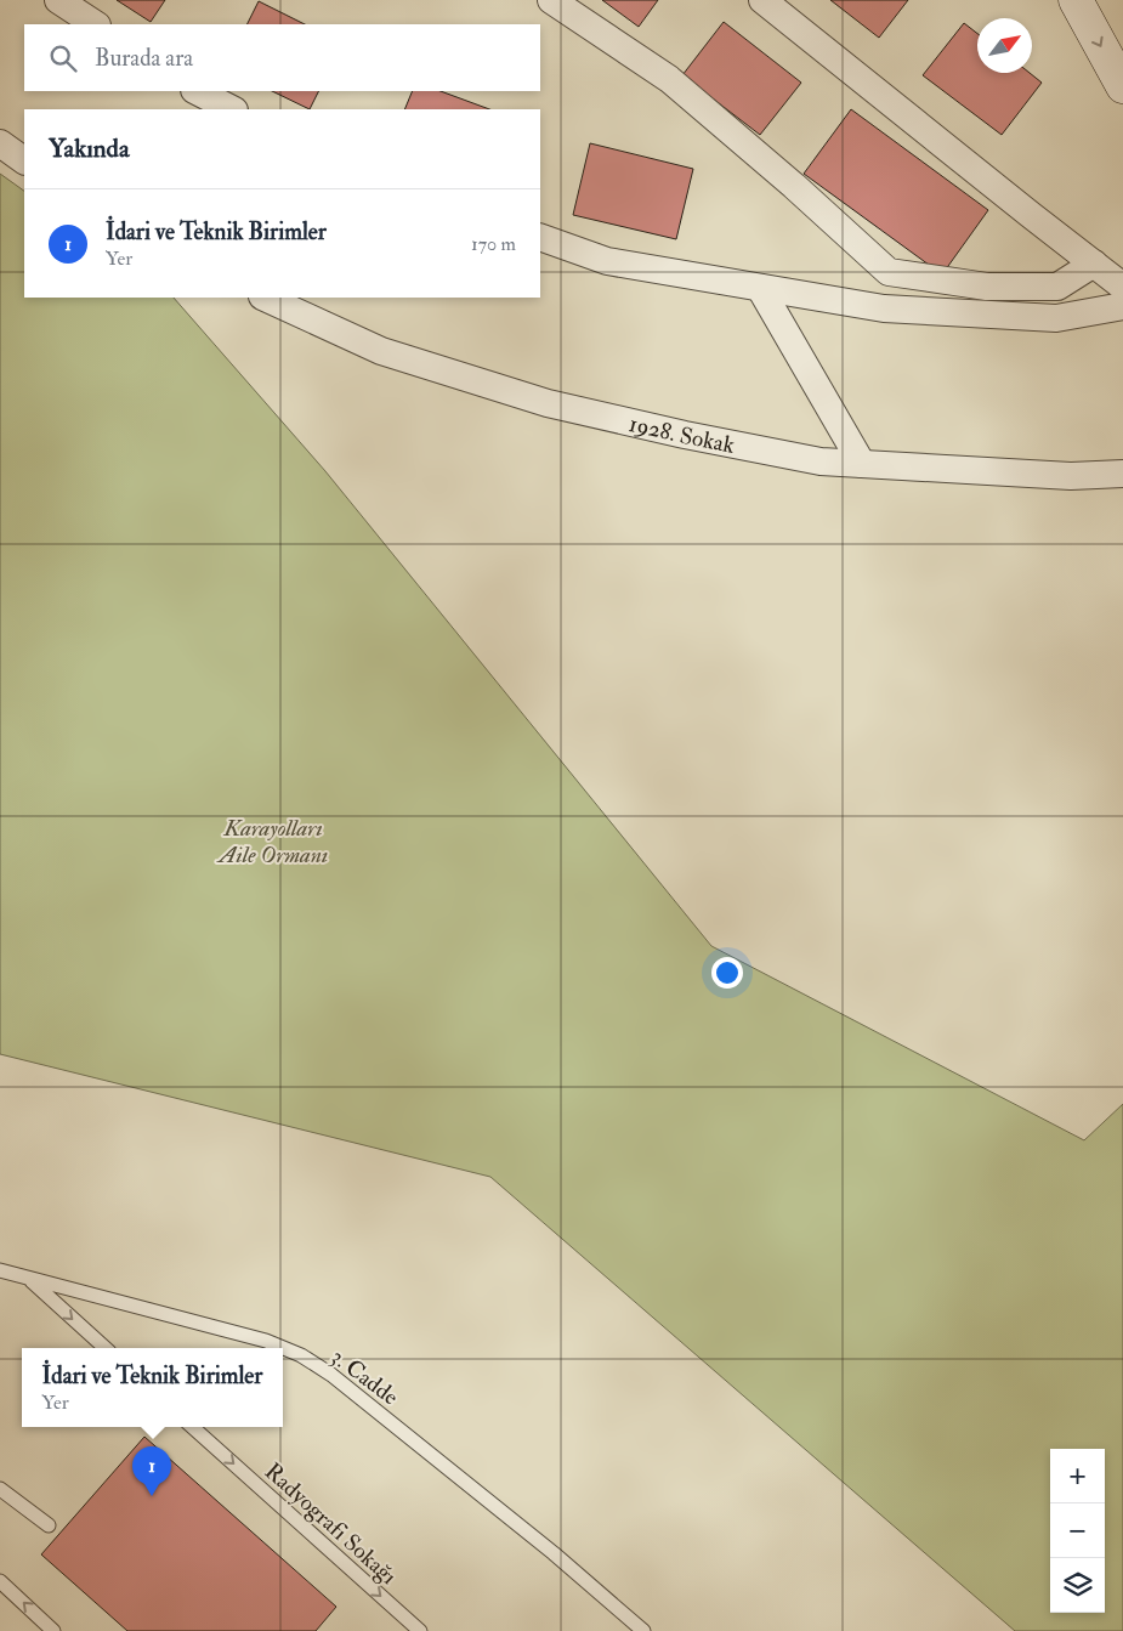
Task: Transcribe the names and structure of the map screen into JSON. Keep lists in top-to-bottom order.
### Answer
{
  "streets": {
    "street": ["1928. Sokak"],
    "lane": ["3. Cadde", "Radyografi Sokağı"]
  },
  "one_way": ["Radyografi Sokağı"],
  "parks": ["Karayolları Aile Ormanı"],
  "north": "top right",
  "page": {
    "search": "Burada ara",
    "heading": "Yakında",
    "list": [
      {
        "mark": "1",
        "name": "İdari ve Teknik Birimler",
        "note": "Yer",
        "value": "170 m"
      }
    ],
    "popup": ["İdari ve Teknik Birimler", "Yer"],
    "pins": "1",
    "map_buttons": ["+", "−"]
  }
}
